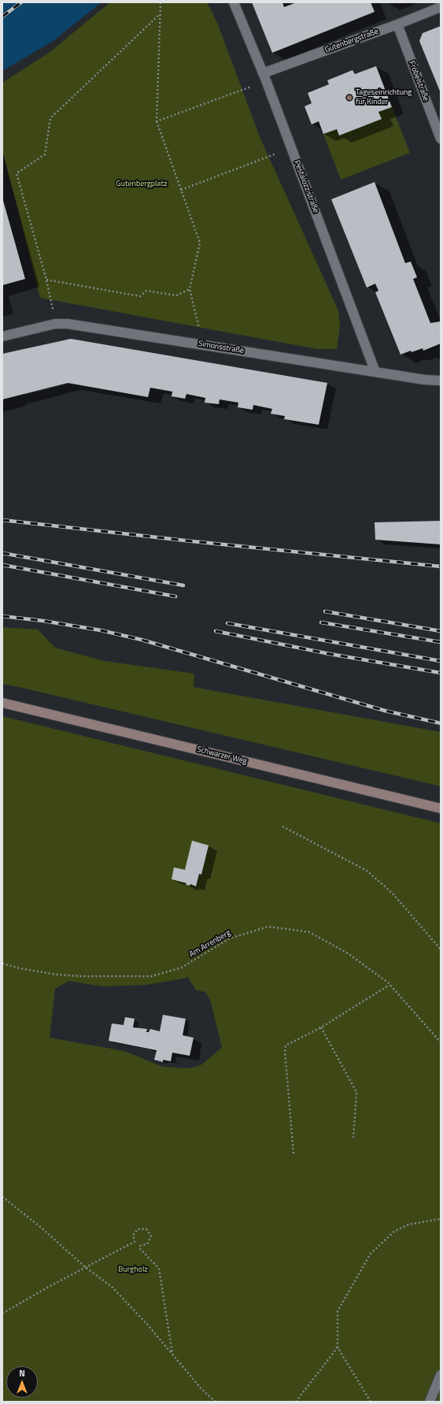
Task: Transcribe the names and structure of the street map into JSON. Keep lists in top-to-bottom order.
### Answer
{
  "streets": {
    "street": [
      "Gutenbergstraße",
      "Fröbelstraße",
      "Pestalozzistraße",
      "Simonsstraße",
      "Schwarzer Weg"
    ],
    "path": ["Am Arrenberg"]
  },
  "crossings": [
    ["Gutenbergstraße", "Fröbelstraße"],
    ["Gutenbergstraße", "Pestalozzistraße"],
    ["Pestalozzistraße", "Simonsstraße"]
  ],
  "parks": ["Gutenbergplatz", "Burgholz"],
  "places": ["Tageseinrichtung für Kinder"],
  "north": "top"
}
